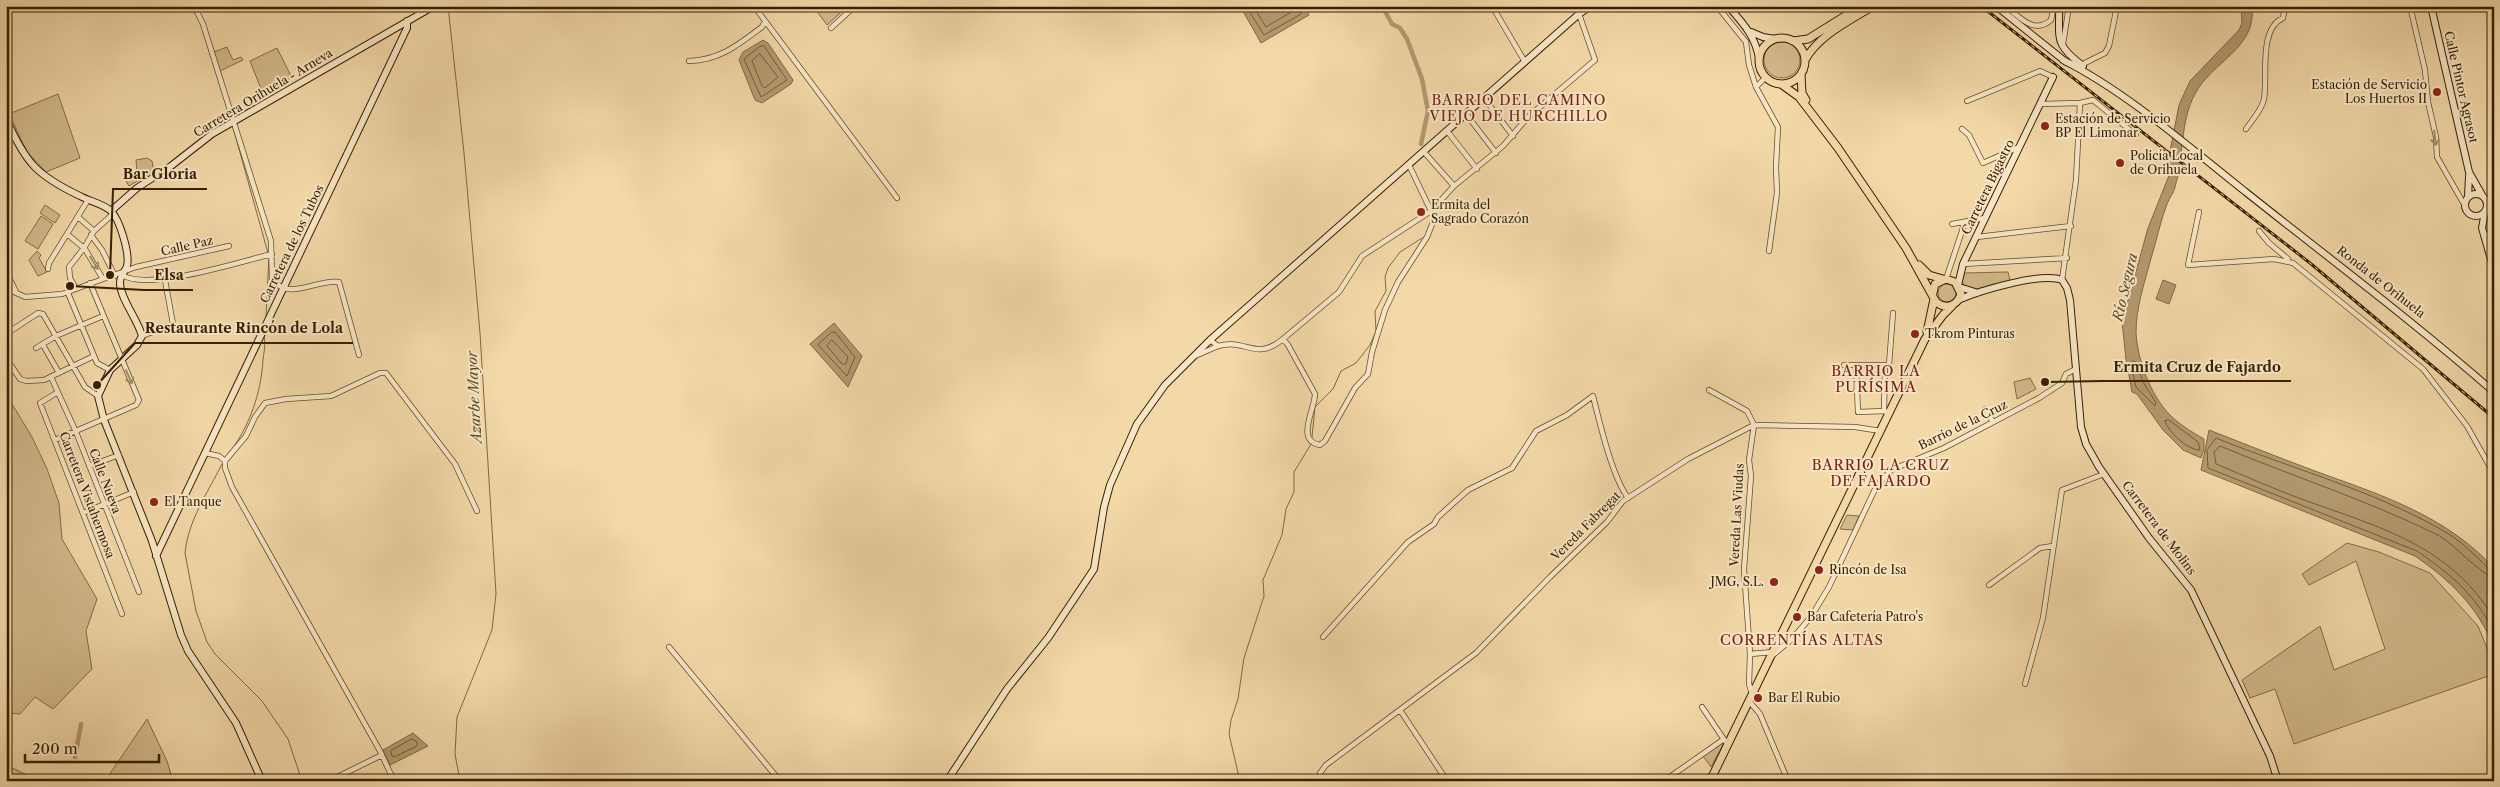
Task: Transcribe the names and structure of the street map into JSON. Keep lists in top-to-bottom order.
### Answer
{
  "streets": {
    "main road": [
      "Calle Pintor Agrasot",
      "Carretera Orihuela - Arneva",
      "Carretera Bigastro",
      "Carretera de los Tubos",
      "Ronda de Orihuela",
      "Carretera de Molins"
    ],
    "street": [
      "Calle Paz",
      "Barrio de la Cruz",
      "Calle Nueva",
      "Carretera Vistahermosa",
      "Vereda Las Viudas",
      "Vereda Fabregat"
    ]
  },
  "crossings": [
    ["Carretera Orihuela - Arneva", "Carretera de los Tubos"],
    ["Barrio de la Cruz", "Carretera de Molins"],
    ["Calle Nueva", "Carretera Vistahermosa"],
    ["Vereda Las Viudas", "Vereda Fabregat"]
  ],
  "districts": [
    "BARRIO DEL CAMINO VIEJO DE HURCHILLO",
    "BARRIO LA PURÍSIMA",
    "BARRIO LA CRUZ DE FAJARDO",
    "CORRENTÍAS ALTAS"
  ],
  "water": ["Río Segura", "Azarbe Mayor"],
  "places": [
    "Estación de Servicio Los Huertos II",
    "Estación de Servicio BP El Limonar",
    "Policía Local de Orihuela",
    "Ermita del Sagrado Corazón",
    "Bar Gloria",
    "Elsa",
    "Tkrom Pinturas",
    "Ermita Cruz de Fajardo",
    "Restaurante Rincón de Lola",
    "El Tanque",
    "Rincón de Isa",
    "JMG, S.L.",
    "Bar Cafetería Patro's",
    "Bar El Rubio"
  ],
  "scale_bar": "200 m"
}
